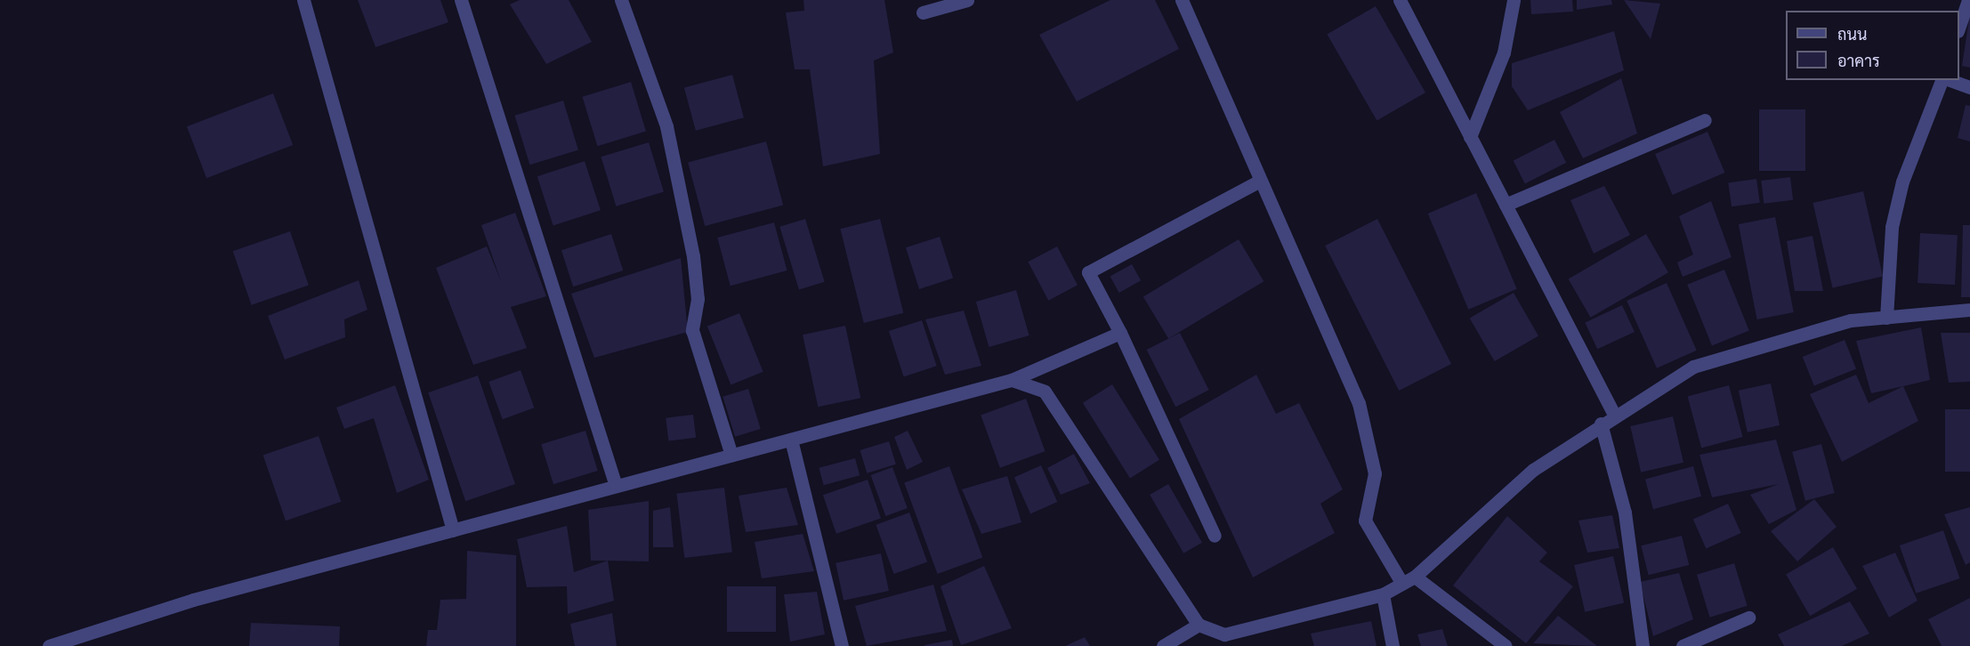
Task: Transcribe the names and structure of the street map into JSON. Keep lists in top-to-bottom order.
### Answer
{
  "legend": ["ถนน", "อาคาร"]
}
